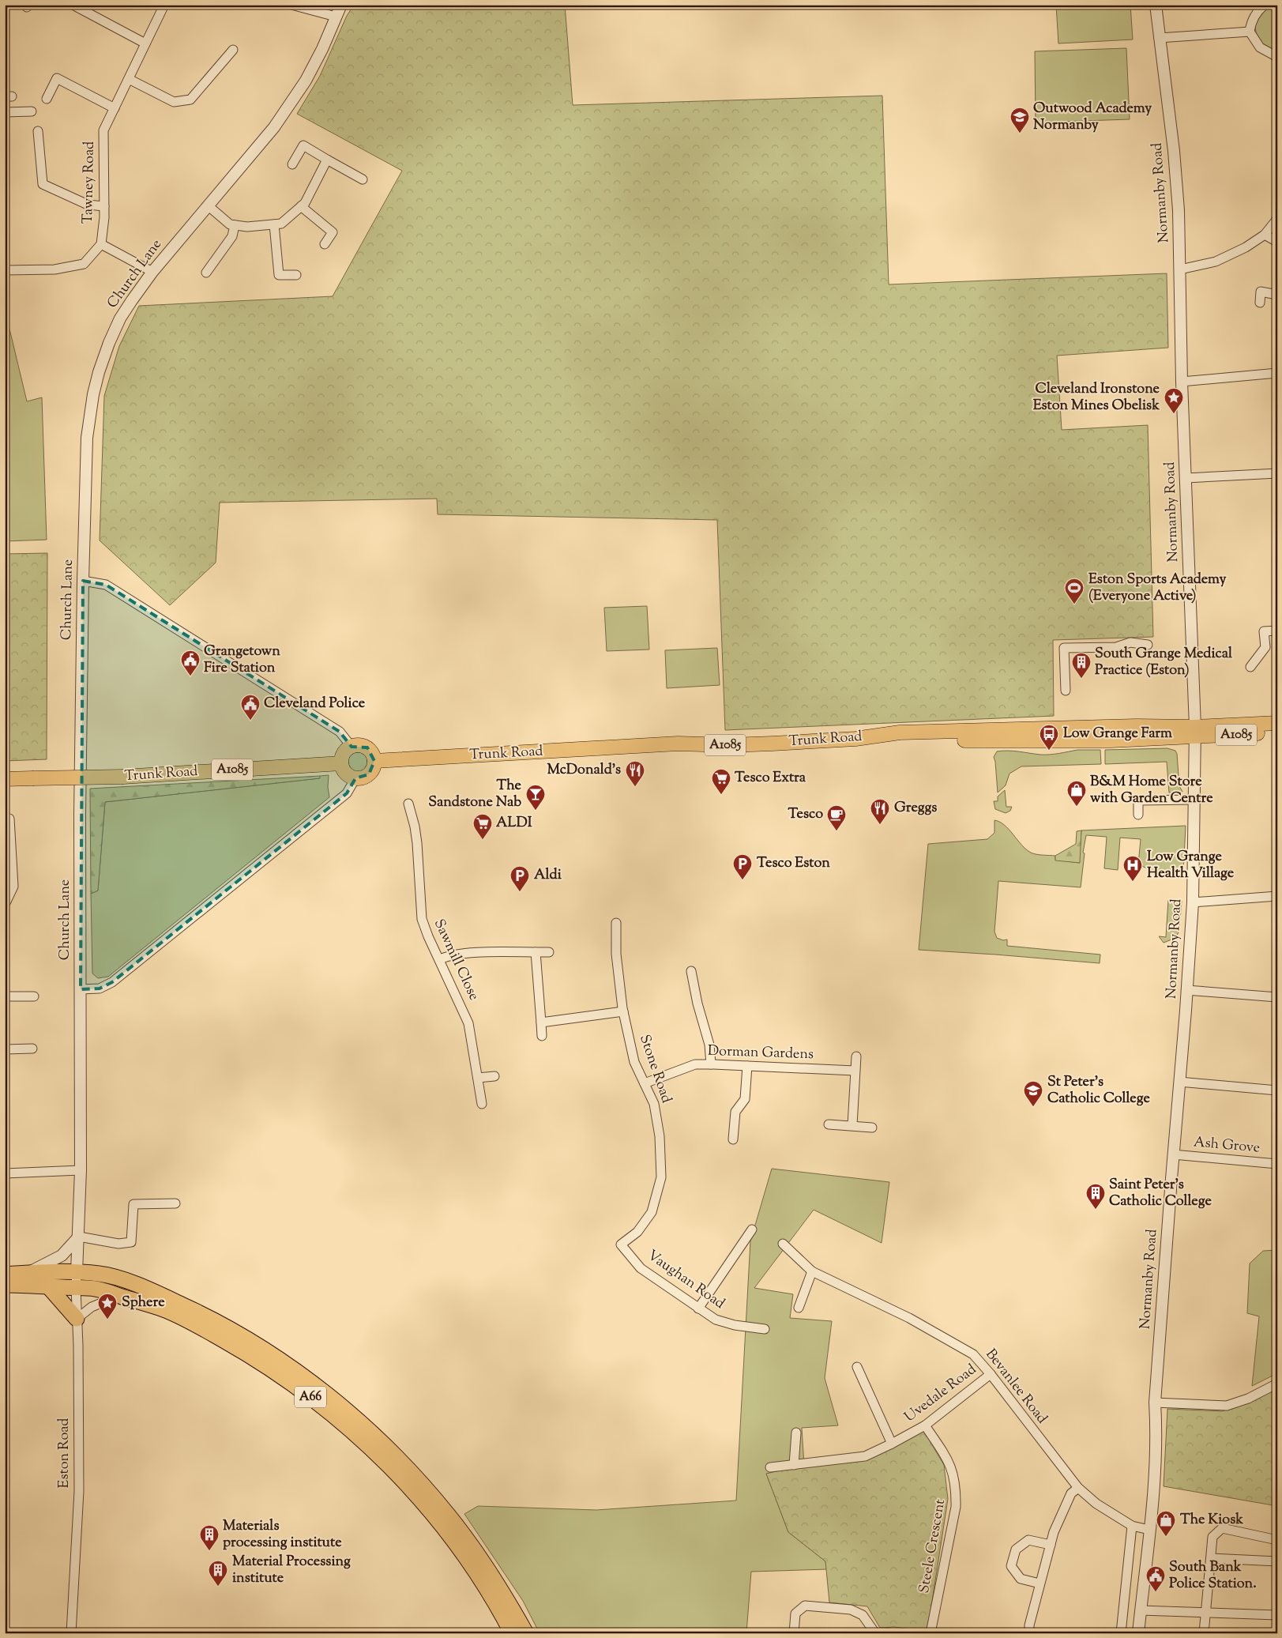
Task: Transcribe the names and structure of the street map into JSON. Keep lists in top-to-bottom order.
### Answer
{
  "streets": {
    "highway": ["A66"],
    "main road": ["A1085", "Trunk Road"],
    "street": [
      "Tawney Road",
      "Normanby Road",
      "Church Lane",
      "Sawmill Close",
      "Dorman Gardens",
      "Stone Road",
      "Ash Grove",
      "Vaughan Road",
      "Bevanlee Road",
      "Uvedale Road",
      "Eston Road",
      "Steele Crescent"
    ]
  },
  "crossings": [
    ["Tawney Road", "Church Lane"],
    ["Normanby Road", "A1085"],
    ["Normanby Road", "Trunk Road"],
    ["Normanby Road", "Ash Grove"],
    ["Normanby Road", "Bevanlee Road"],
    ["Church Lane", "A66"],
    ["Church Lane", "Eston Road"],
    ["A1085", "Trunk Road"],
    ["Dorman Gardens", "Stone Road"],
    ["Stone Road", "Vaughan Road"],
    ["Bevanlee Road", "Uvedale Road"],
    ["Uvedale Road", "Steele Crescent"],
    ["A66", "Eston Road"]
  ],
  "places": {
    "school or university": ["Outwood Academy Normanby", "St Peter's Catholic College"],
    "place": ["Cleveland Ironstone Eston Mines Obelisk", "Sphere"],
    "sports": ["Eston Sports Academy (Everyone Active)"],
    "public building": ["Grangetown Fire Station", "Cleveland Police", "South Bank Police Station."],
    "building": [
      "South Grange Medical Practice (Eston)",
      "Saint Peter's Catholic College",
      "Materials processing institute",
      "Material Processing institute"
    ],
    "bus stop": ["Low Grange Farm"],
    "restaurant": ["McDonald's", "Greggs"],
    "supermarket": ["Tesco Extra", "ALDI"],
    "shop": ["B&M Home Store with Garden Centre", "The Kiosk"],
    "bar": ["The Sandstone Nab"],
    "cafe": ["Tesco"],
    "parking": ["Tesco Eston", "Aldi"],
    "hospital": ["Low Grange Health Village"]
  }
}
